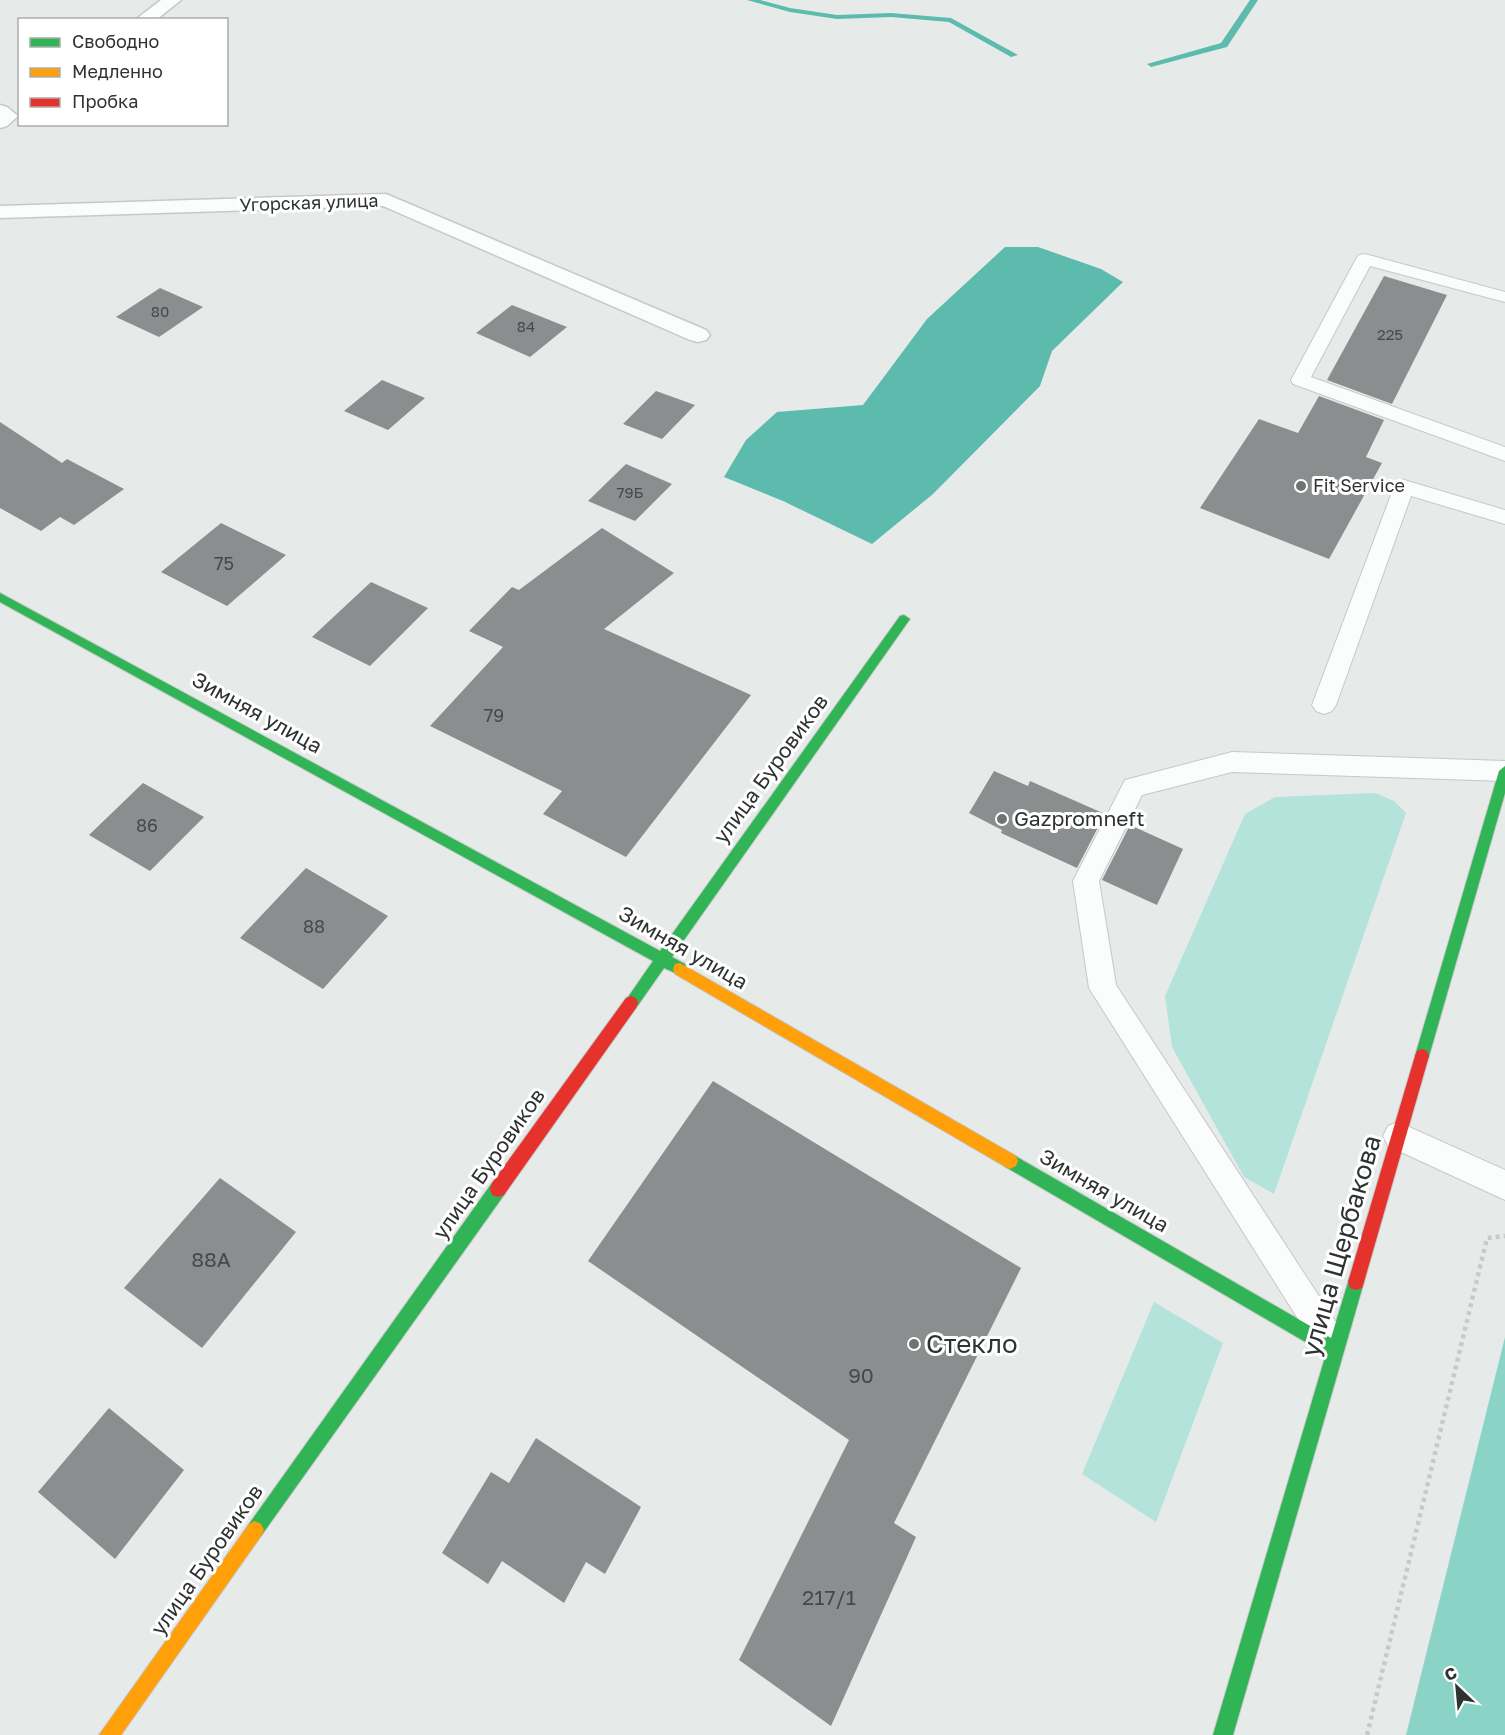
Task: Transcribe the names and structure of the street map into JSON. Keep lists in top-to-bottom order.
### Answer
{
  "streets": {
    "street": [
      "Угорская улица",
      "Зимняя улица",
      "улица Буровиков",
      "улица Щербакова"
    ]
  },
  "crossings": [
    ["Зимняя улица", "улица Буровиков"],
    ["Зимняя улица", "улица Щербакова"]
  ],
  "places": ["Fit Service", "Gazpromneft", "Стекло"],
  "house_numbers": [
    "80",
    "84",
    "225",
    "79Б",
    "75",
    "79",
    "86",
    "88",
    "88А",
    "90",
    "217/1"
  ],
  "legend": ["Свободно", "Медленно", "Пробка"],
  "north": "top left"
}
